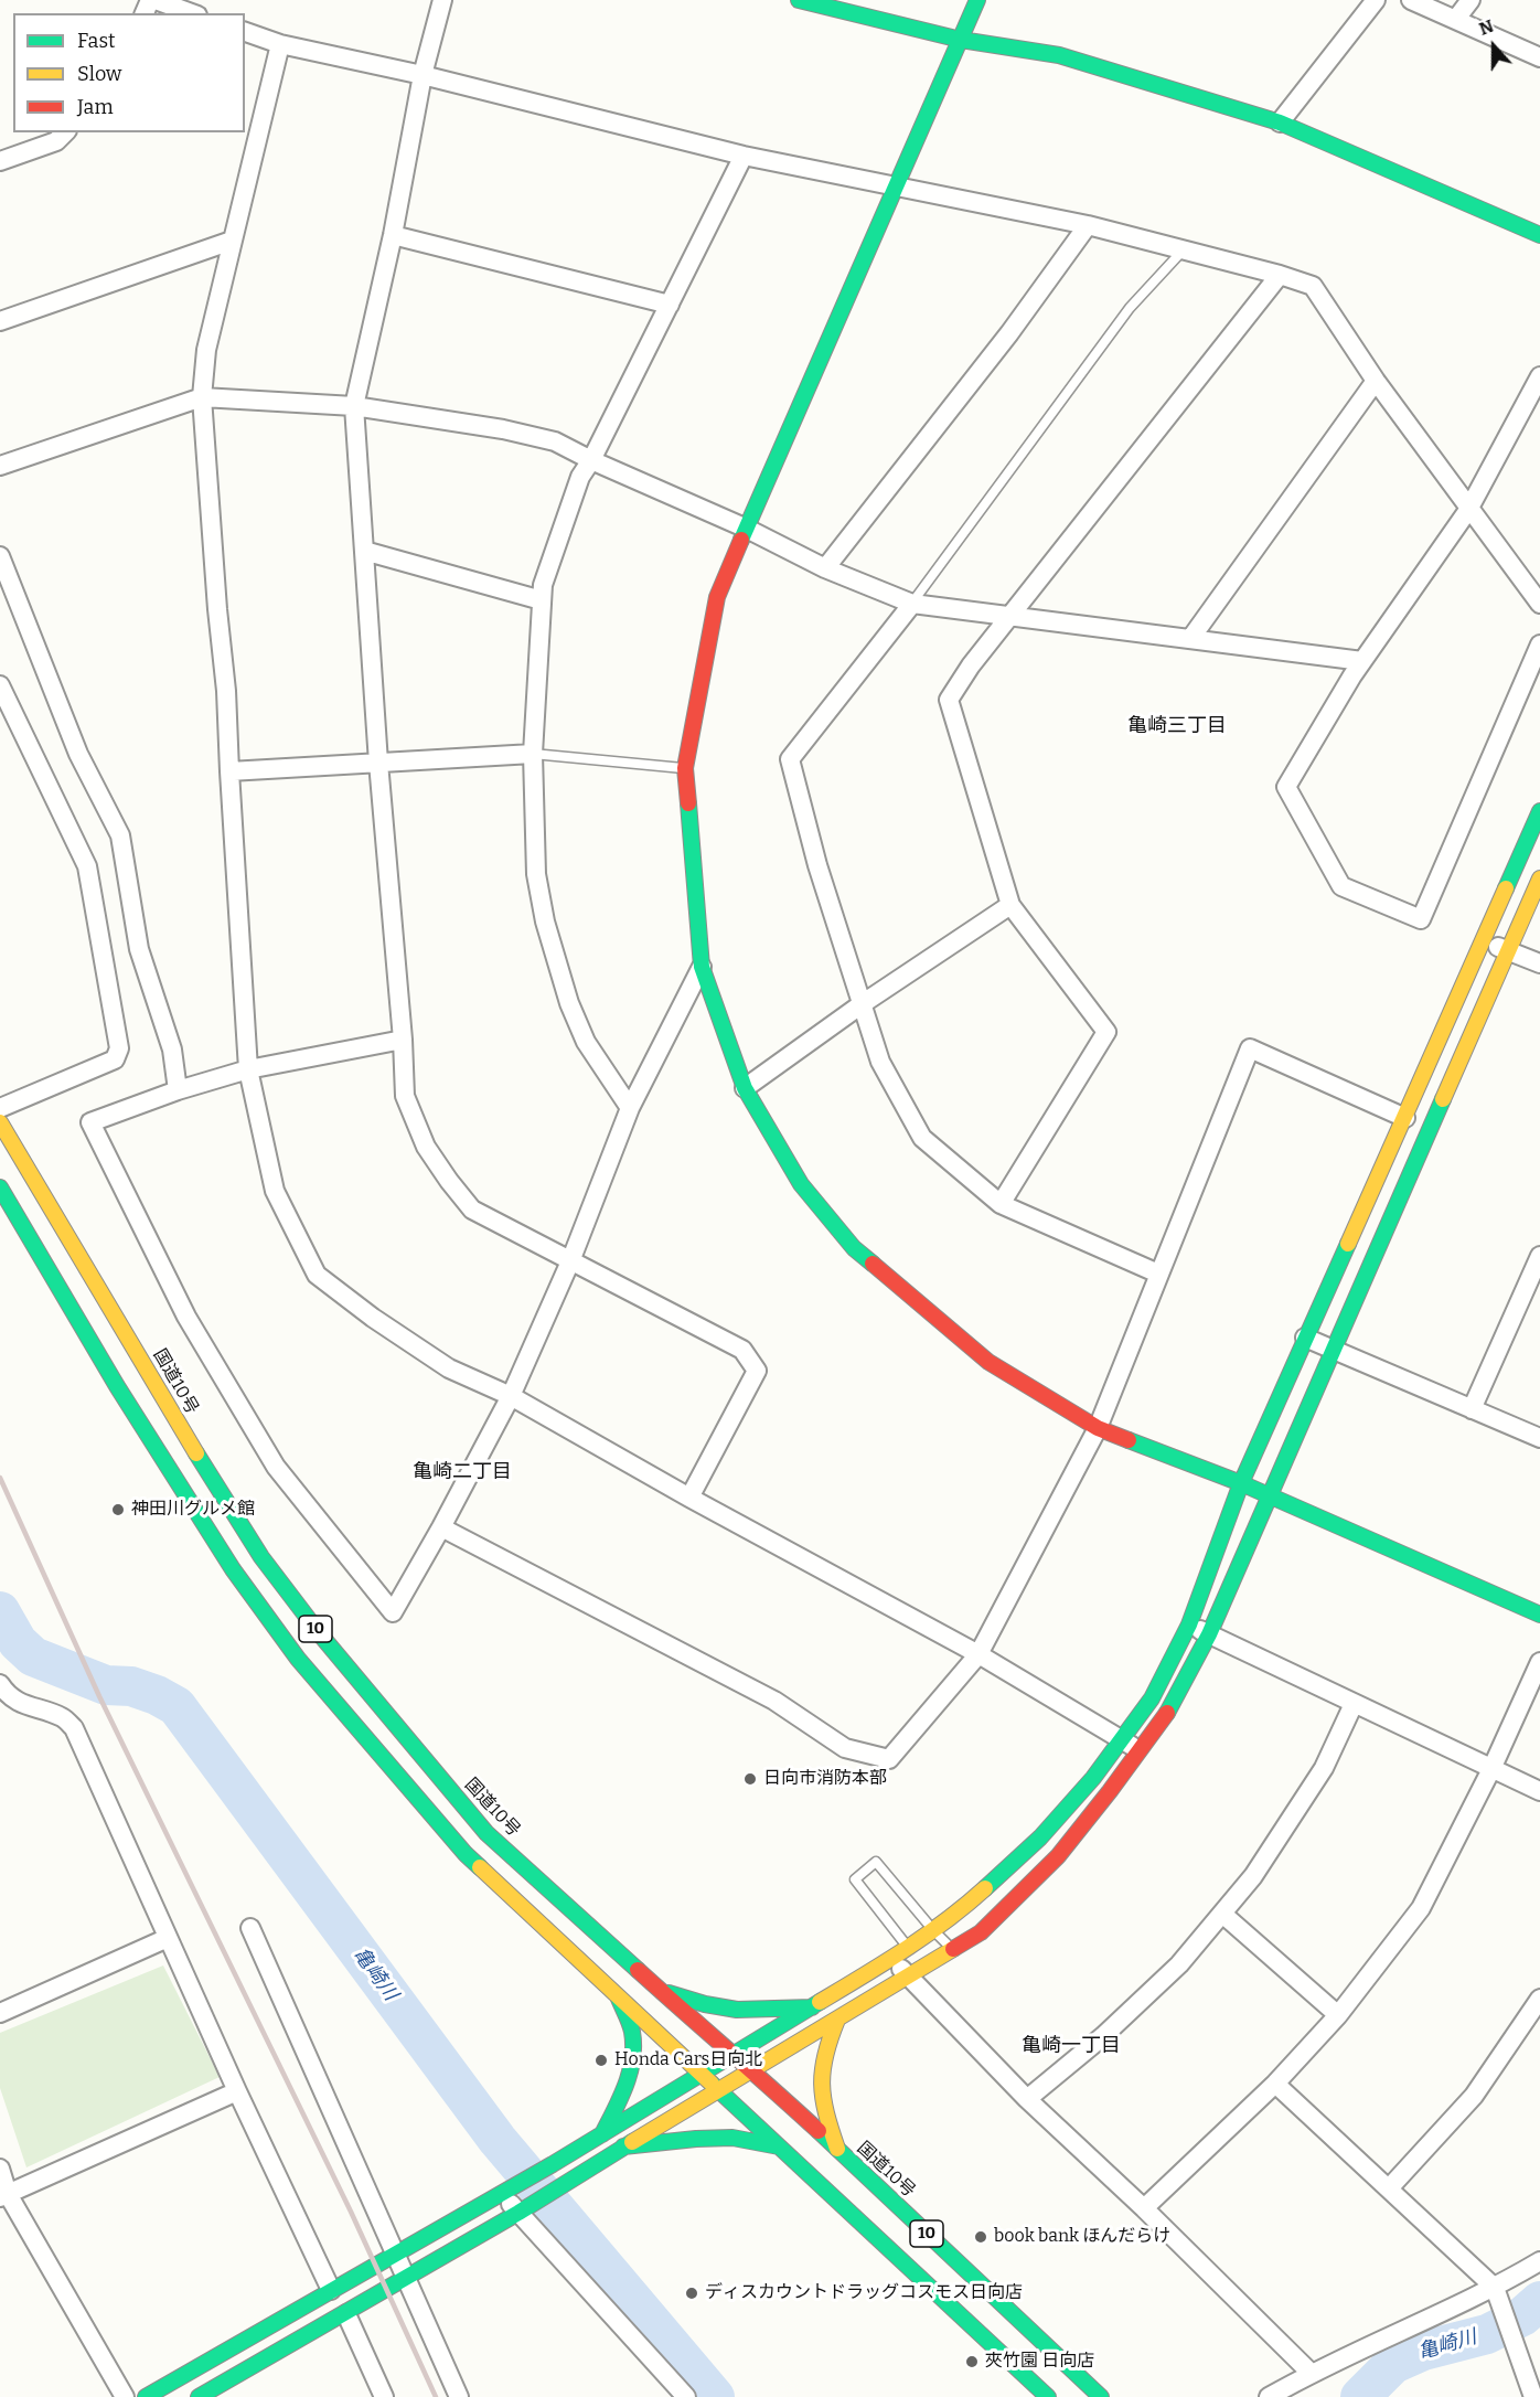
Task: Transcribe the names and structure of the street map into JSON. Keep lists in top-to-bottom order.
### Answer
{
  "streets": {
    "main road": ["国道10号", "10"]
  },
  "districts": ["亀崎三丁目", "亀崎二丁目", "亀崎一丁目"],
  "water": ["亀崎川"],
  "places": [
    "神田川グルメ館",
    "日向市消防本部",
    "Honda Cars日向北",
    "book bank ほんだらけ",
    "ディスカウントドラッグコスモス日向店",
    "夾竹園 日向店"
  ],
  "legend": ["Fast", "Slow", "Jam"],
  "north": "top"
}
